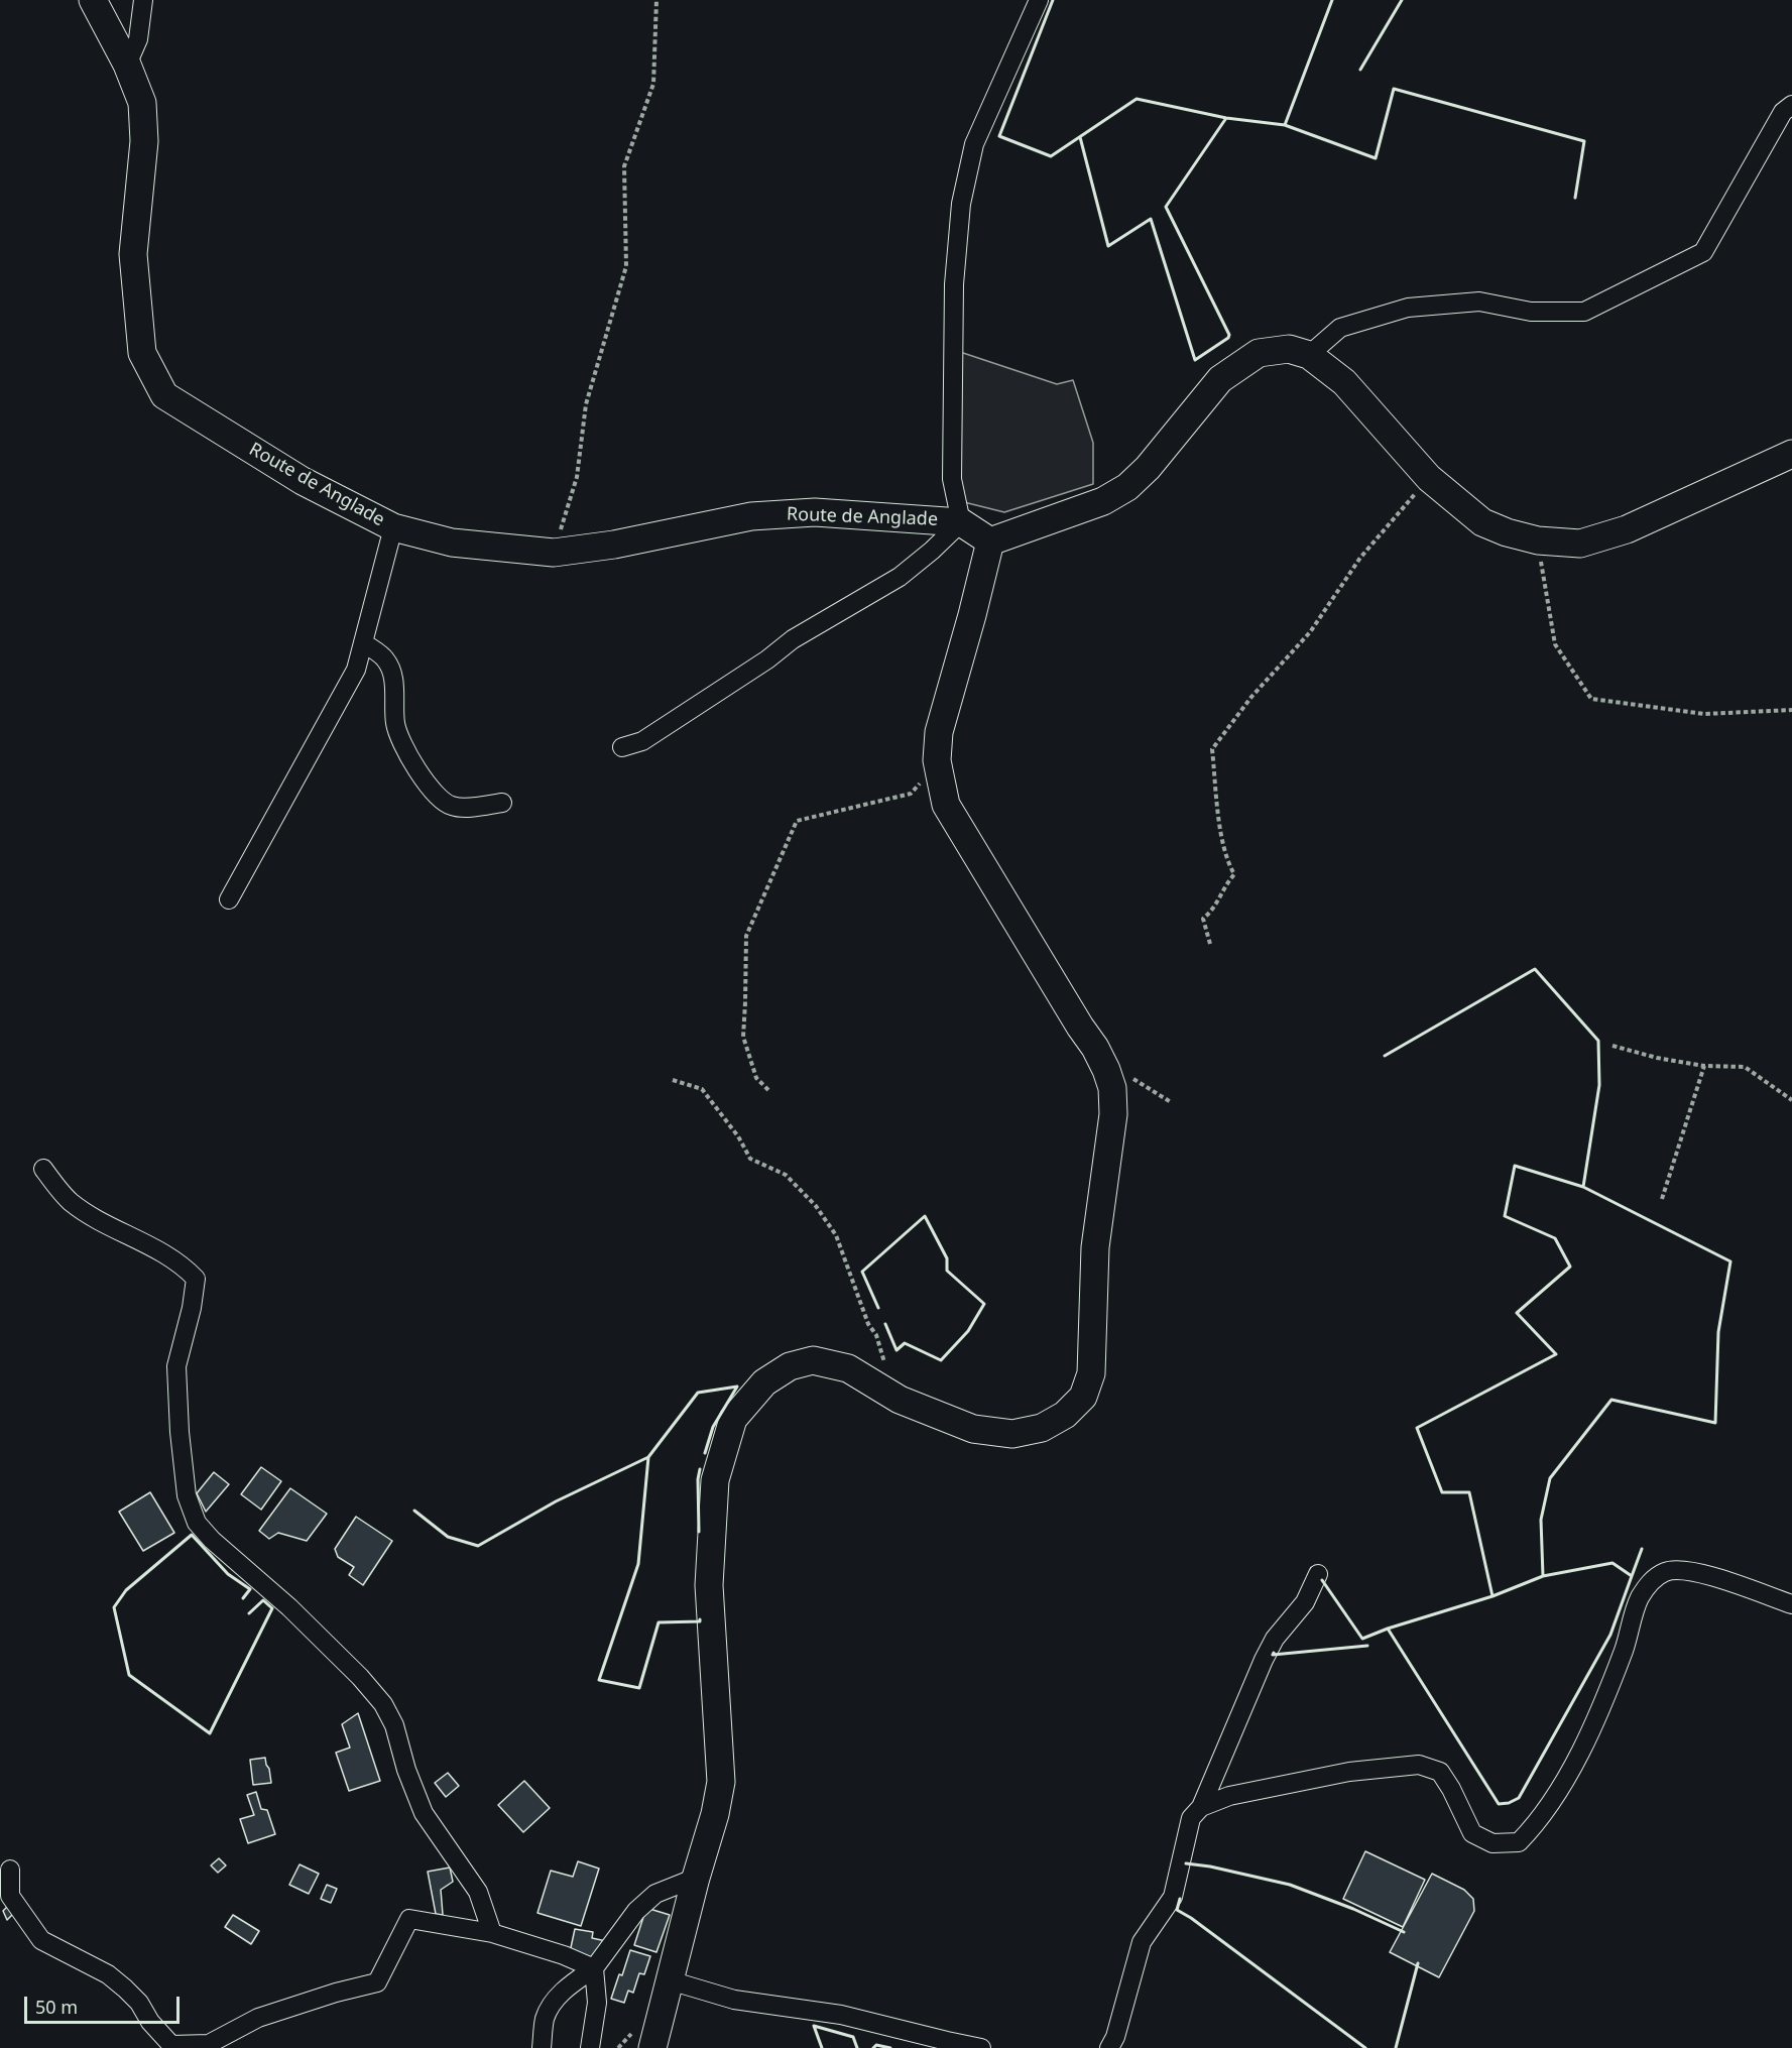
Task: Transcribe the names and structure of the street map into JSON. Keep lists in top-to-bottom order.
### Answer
{
  "streets": {
    "street": ["Route de Anglade"]
  },
  "scale_bar": "50 m"
}
